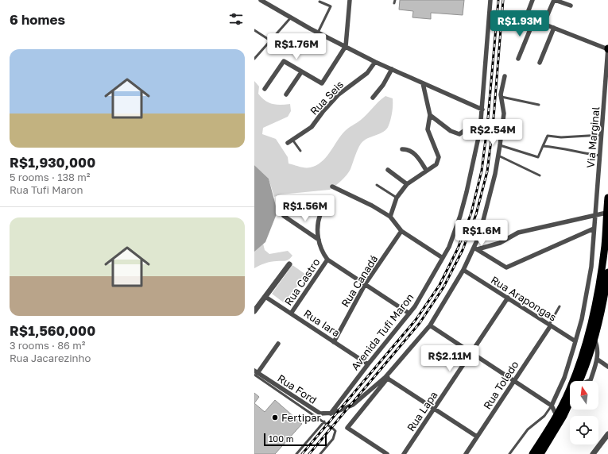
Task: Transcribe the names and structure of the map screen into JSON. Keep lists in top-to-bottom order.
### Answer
{
  "streets": {
    "street": [
      "Rua Seis",
      "Via Marginal",
      "Rua Canadá",
      "Rua Castro",
      "Rua Arapongas",
      "Rua Iara",
      "Avenida Tufi Maron",
      "Rua Toledo",
      "Rua Ford",
      "Rua Lapa"
    ]
  },
  "crossings": [
    ["Via Marginal", "Rua Arapongas"],
    ["Rua Canadá", "Rua Iara"],
    ["Rua Castro", "Rua Iara"],
    ["Rua Arapongas", "Rua Toledo"],
    ["Rua Arapongas", "Rua Lapa"],
    ["Rua Iara", "Avenida Tufi Maron"],
    ["Avenida Tufi Maron", "Rua Ford"]
  ],
  "places": ["Fertipar"],
  "scale_bar": "100 m",
  "north": "top",
  "page": {
    "heading": "6 homes",
    "price": [
      "R$1.93M",
      "R$1.76M",
      "R$2.54M",
      "R$1.56M",
      "R$1.6M",
      "R$2.11M"
    ],
    "list": [
      {
        "name": "R$1,930,000",
        "note": "5 rooms · 138 m² · Rua Tufi Maron"
      },
      {
        "name": "R$1,560,000",
        "note": "3 rooms · 86 m² · Rua Jacarezinho"
      }
    ],
    "scale": "100 m"
  }
}
